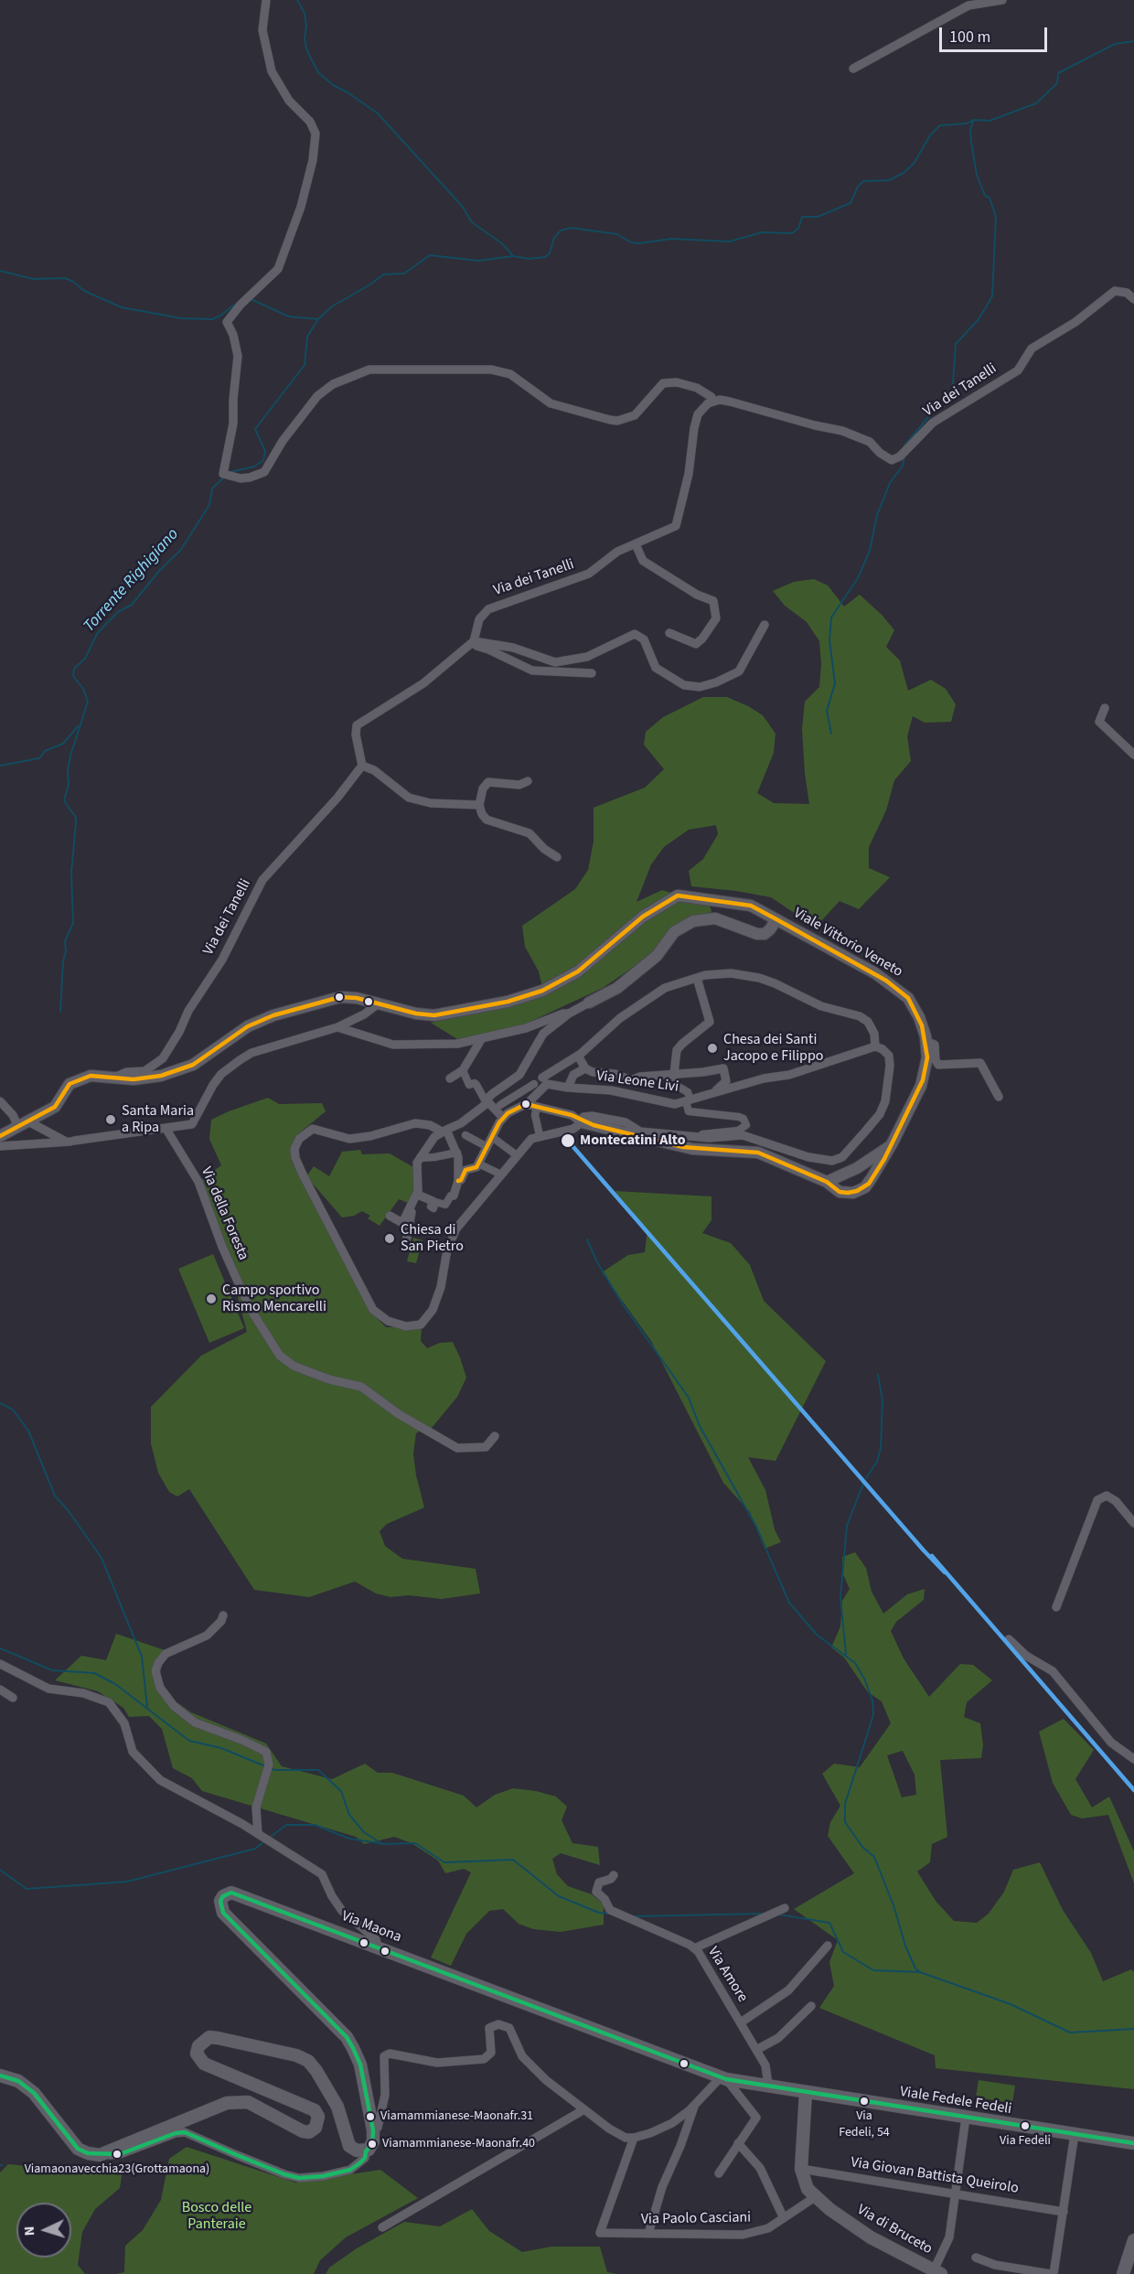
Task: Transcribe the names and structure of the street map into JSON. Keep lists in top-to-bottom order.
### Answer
{
  "streets": {
    "main road": ["Via Maona", "Viale Fedele Fedeli", "Via di Bruceto"],
    "street": [
      "Via dei Tanelli",
      "Viale Vittorio Veneto",
      "Via Leone Livi",
      "Via della Foresta",
      "Via Amore",
      "Via Giovan Battista Queirolo",
      "Via Paolo Casciani"
    ]
  },
  "crossings": [
    ["Via dei Tanelli", "Viale Vittorio Veneto"],
    ["Via Maona", "Via Amore"],
    ["Via Maona", "Viale Fedele Fedeli"],
    ["Via Maona", "Via di Bruceto"],
    ["Viale Fedele Fedeli", "Via di Bruceto"],
    ["Via Giovan Battista Queirolo", "Via di Bruceto"],
    ["Via Paolo Casciani", "Via di Bruceto"]
  ],
  "water": ["Torrente Righigiano"],
  "parks": ["Bosco delle Panteraie"],
  "places": [
    "Chesa dei Santi Jacopo e Filippo",
    "Santa Maria a Ripa",
    "Montecatini Alto",
    "Chiesa di San Pietro",
    "Campo sportivo Rismo Mencarelli",
    "Via Fedeli, 54",
    "Viamammianese-Maonafr.31",
    "Via Fedeli",
    "Viamammianese-Maonafr.40",
    "Viamaonavecchia23(Grottamaona)"
  ],
  "scale_bar": "100 m",
  "north": "left"
}
